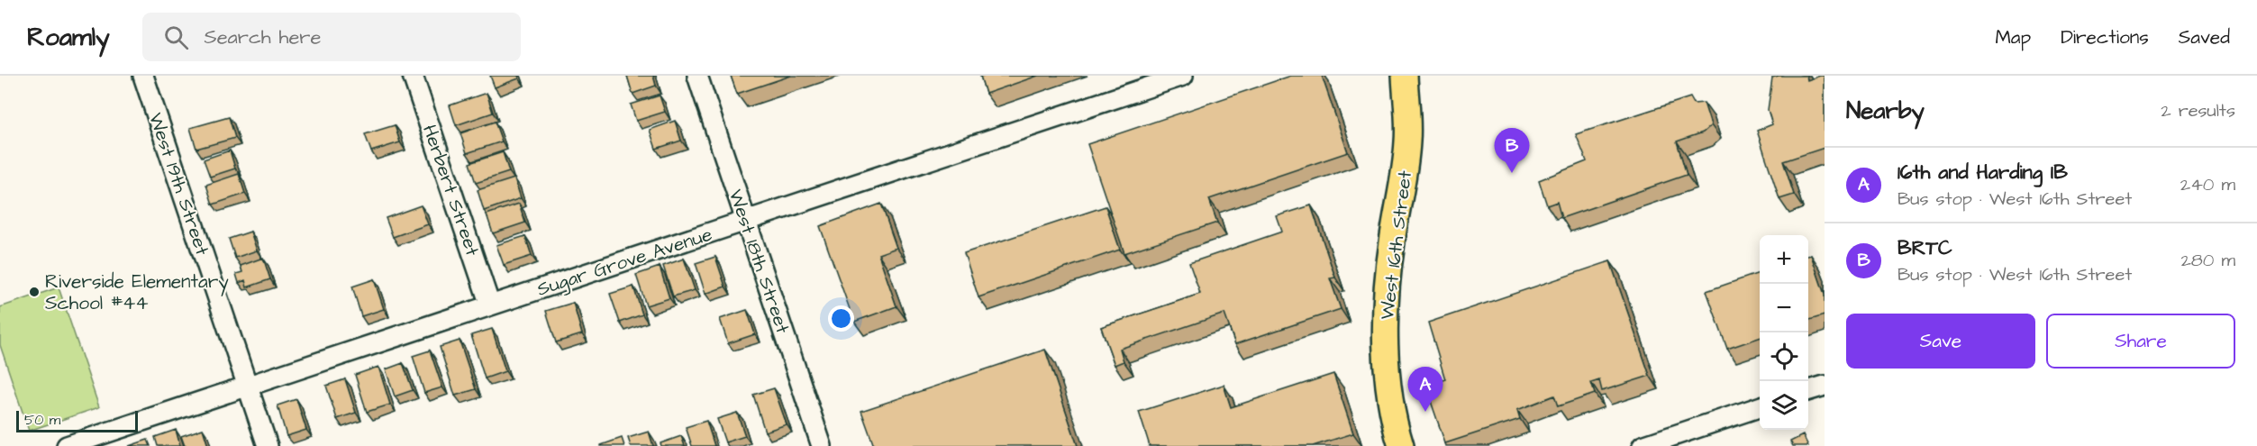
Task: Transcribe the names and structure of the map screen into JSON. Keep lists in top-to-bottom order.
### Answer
{
  "streets": {
    "main road": ["West 16th Street"],
    "street": [
      "West 19th Street",
      "Herbert Street",
      "Sugar Grove Avenue",
      "West 18th Street"
    ]
  },
  "crossings": [
    ["West 19th Street", "Sugar Grove Avenue"],
    ["Herbert Street", "Sugar Grove Avenue"],
    ["Sugar Grove Avenue", "West 18th Street"]
  ],
  "places": ["Riverside Elementary School #44"],
  "scale_bar": "50 m",
  "page": {
    "header": "Roamly",
    "search": "Search here",
    "nav": ["Map", "Directions", "Saved"],
    "heading": ["Nearby", "2 results"],
    "pins": ["B", "A"],
    "list": [
      {
        "mark": "A",
        "name": "16th and Harding IB",
        "note": "Bus stop · West 16th Street",
        "value": "240 m"
      },
      {
        "mark": "B",
        "name": "BRTC",
        "note": "Bus stop · West 16th Street",
        "value": "280 m"
      }
    ],
    "map_buttons": ["+", "−"],
    "buttons": ["Save", "Share"],
    "scale": "50 m"
  }
}
